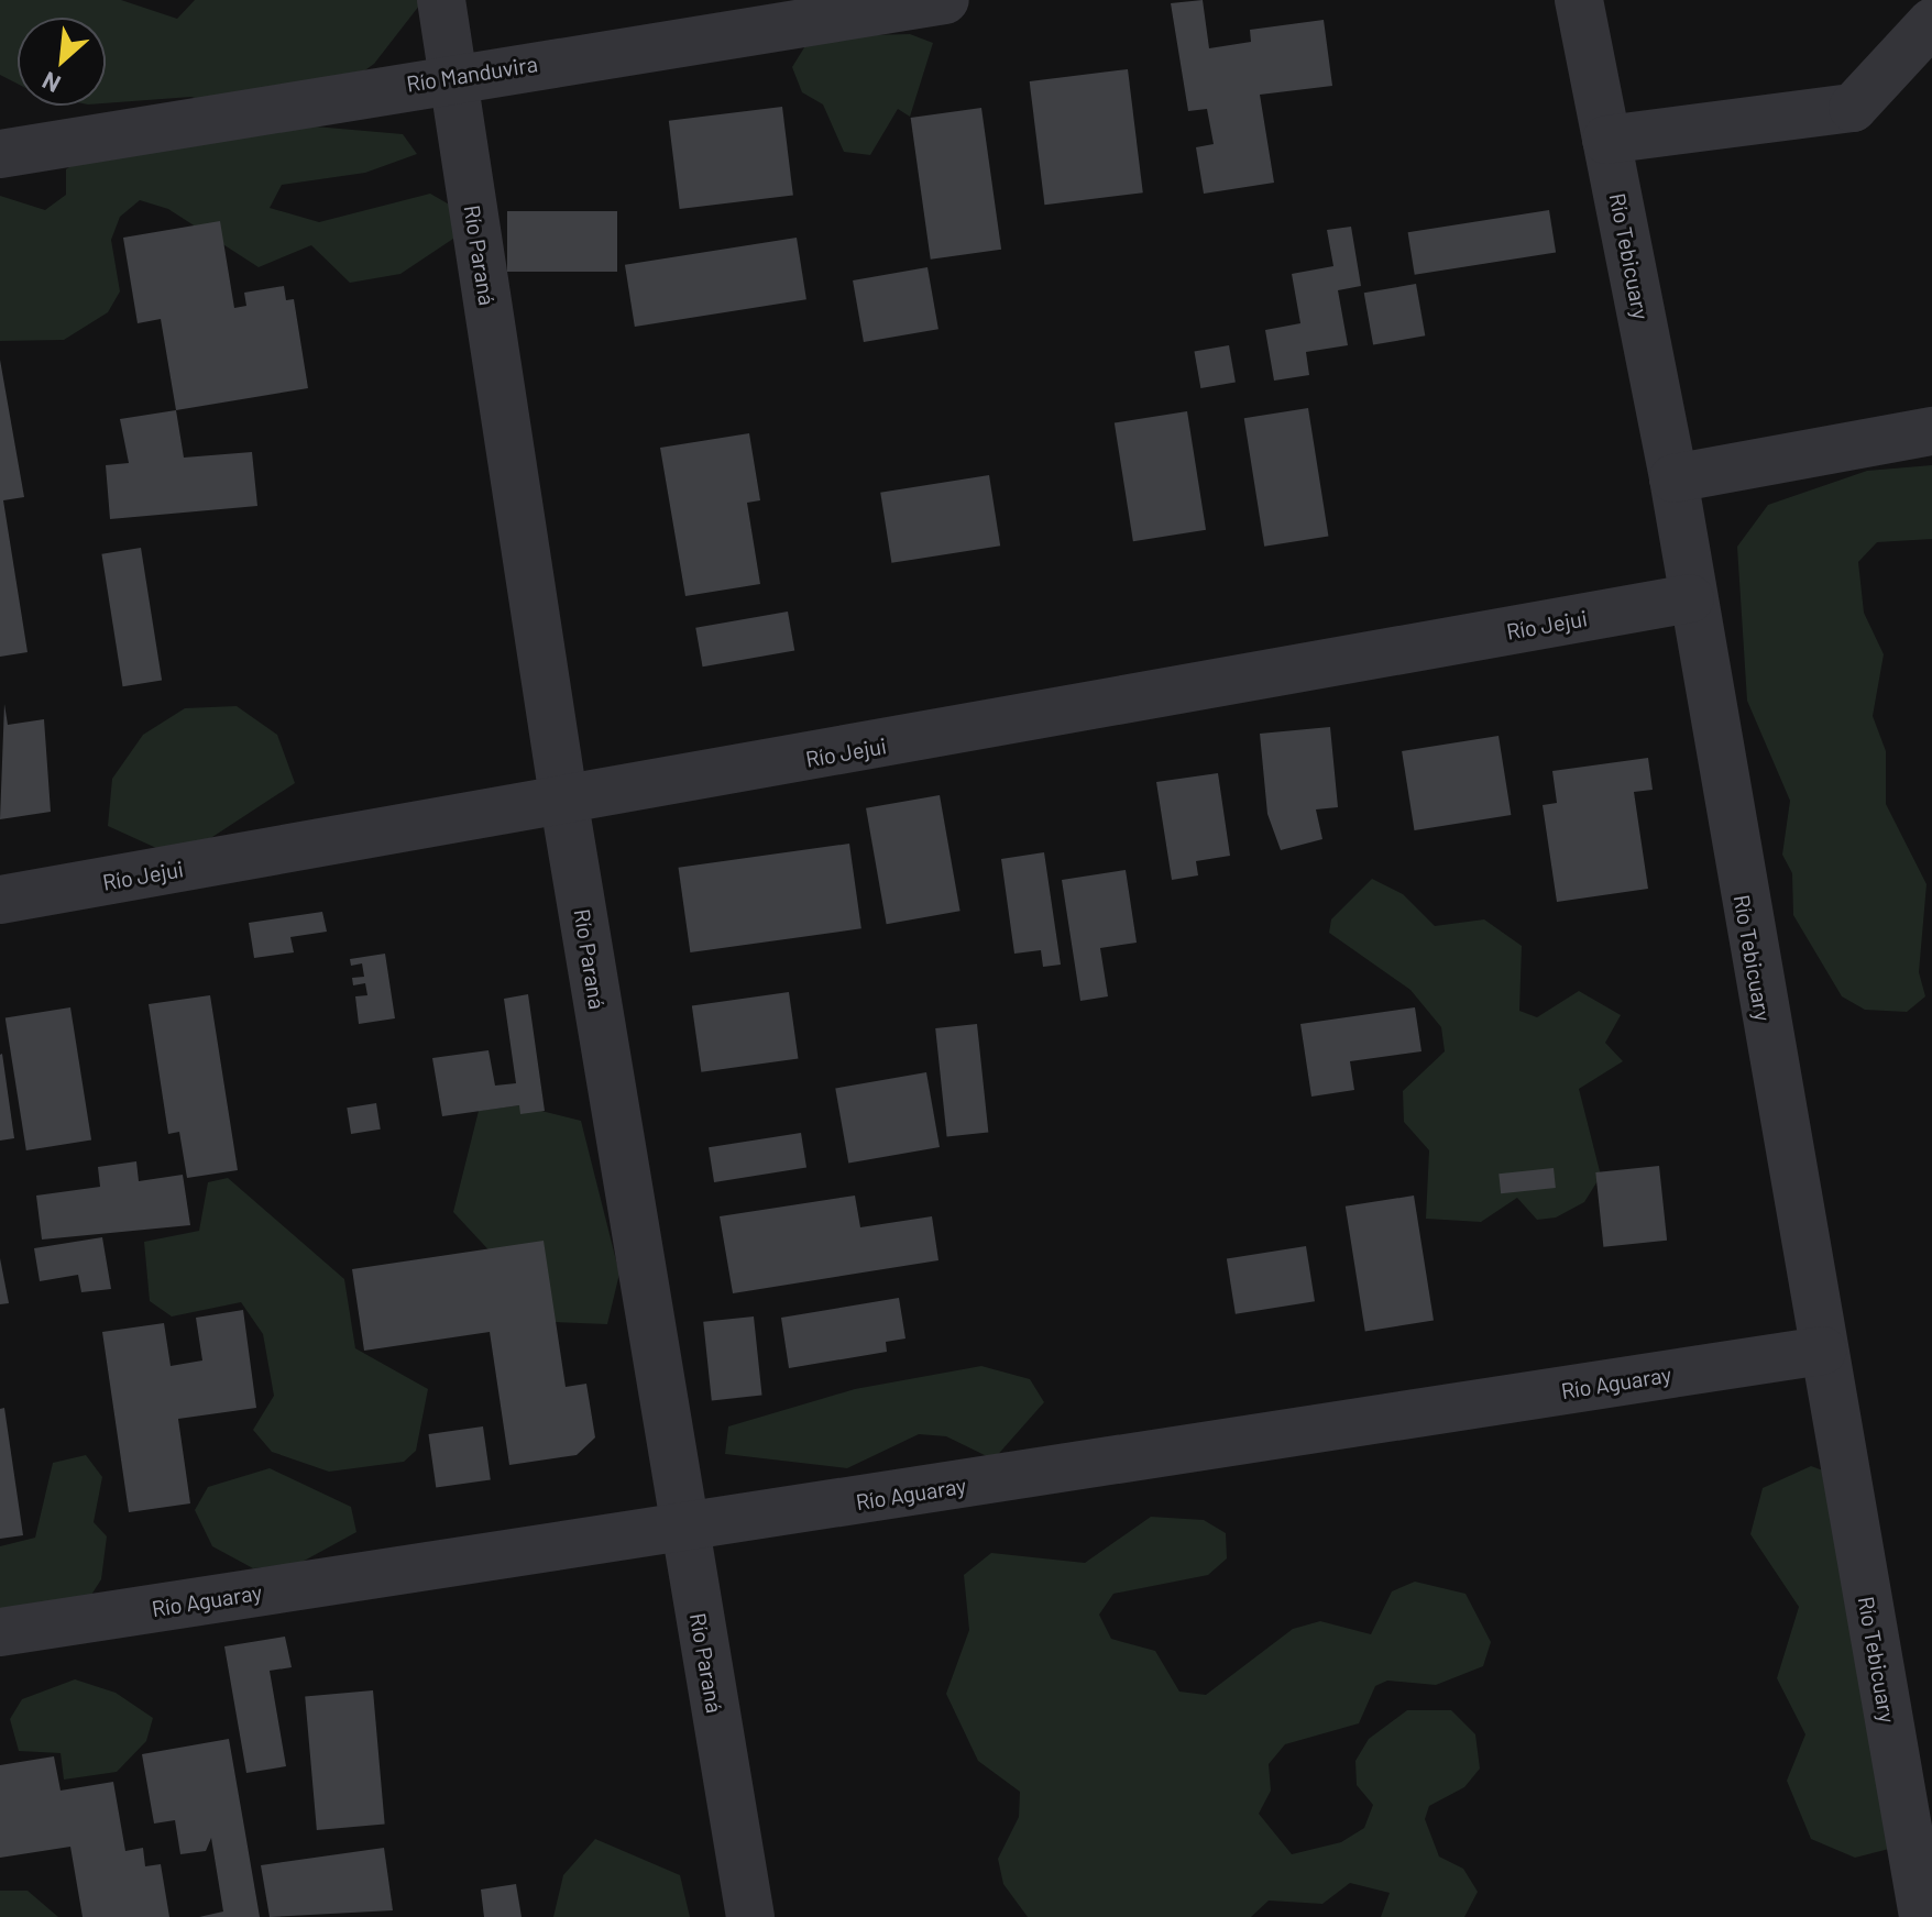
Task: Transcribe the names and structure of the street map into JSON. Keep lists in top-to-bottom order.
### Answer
{
  "streets": {
    "street": [
      "Río Manduvira",
      "Río Paraná",
      "Río Tebicuary",
      "Río Jejui",
      "Río Aguaray"
    ]
  },
  "crossings": [
    ["Río Manduvira", "Río Paraná"],
    ["Río Paraná", "Río Jejui"],
    ["Río Paraná", "Río Aguaray"],
    ["Río Tebicuary", "Río Jejui"],
    ["Río Tebicuary", "Río Aguaray"]
  ],
  "north": "bottom left"
}
